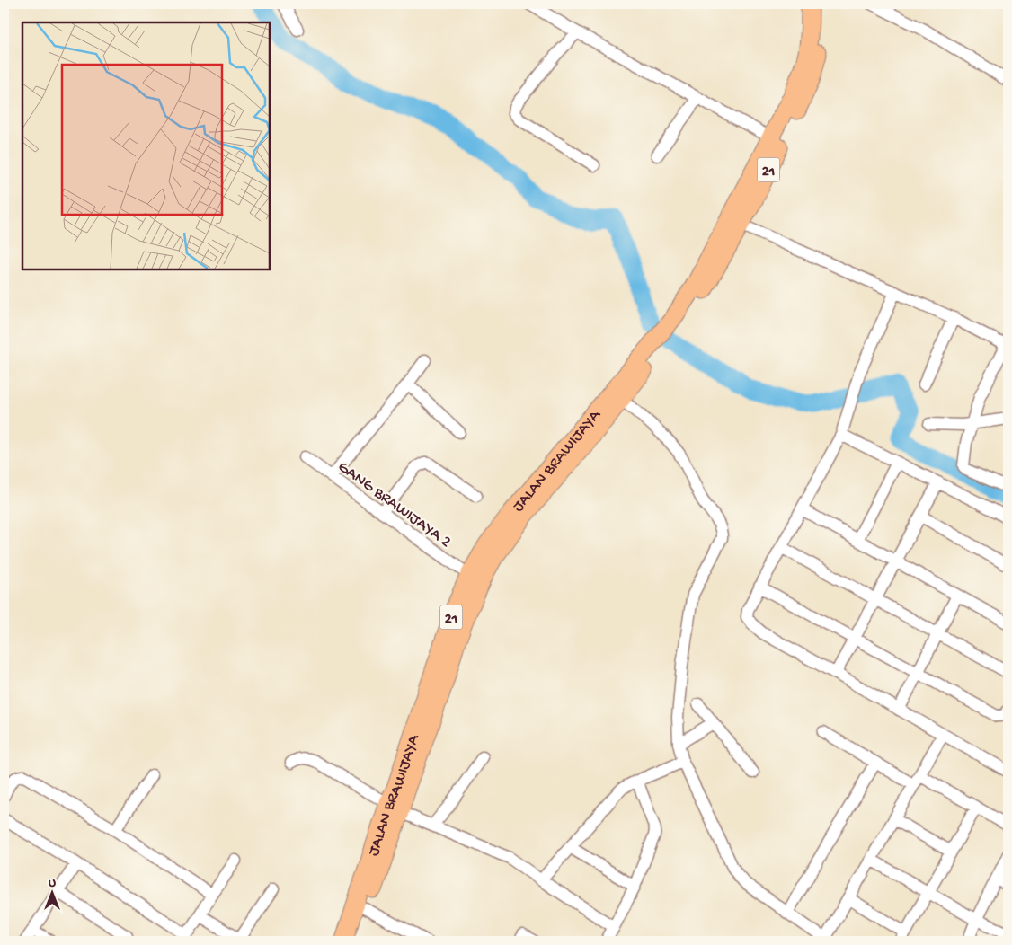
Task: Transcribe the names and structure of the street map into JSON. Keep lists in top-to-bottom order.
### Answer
{
  "streets": {
    "highway": ["21", "JALAN BRAWIJAYA"],
    "street": ["GANG BRAWIJAYA 2"]
  },
  "crossings": [
    ["JALAN BRAWIJAYA", "GANG BRAWIJAYA 2"]
  ],
  "north": "top"
}
